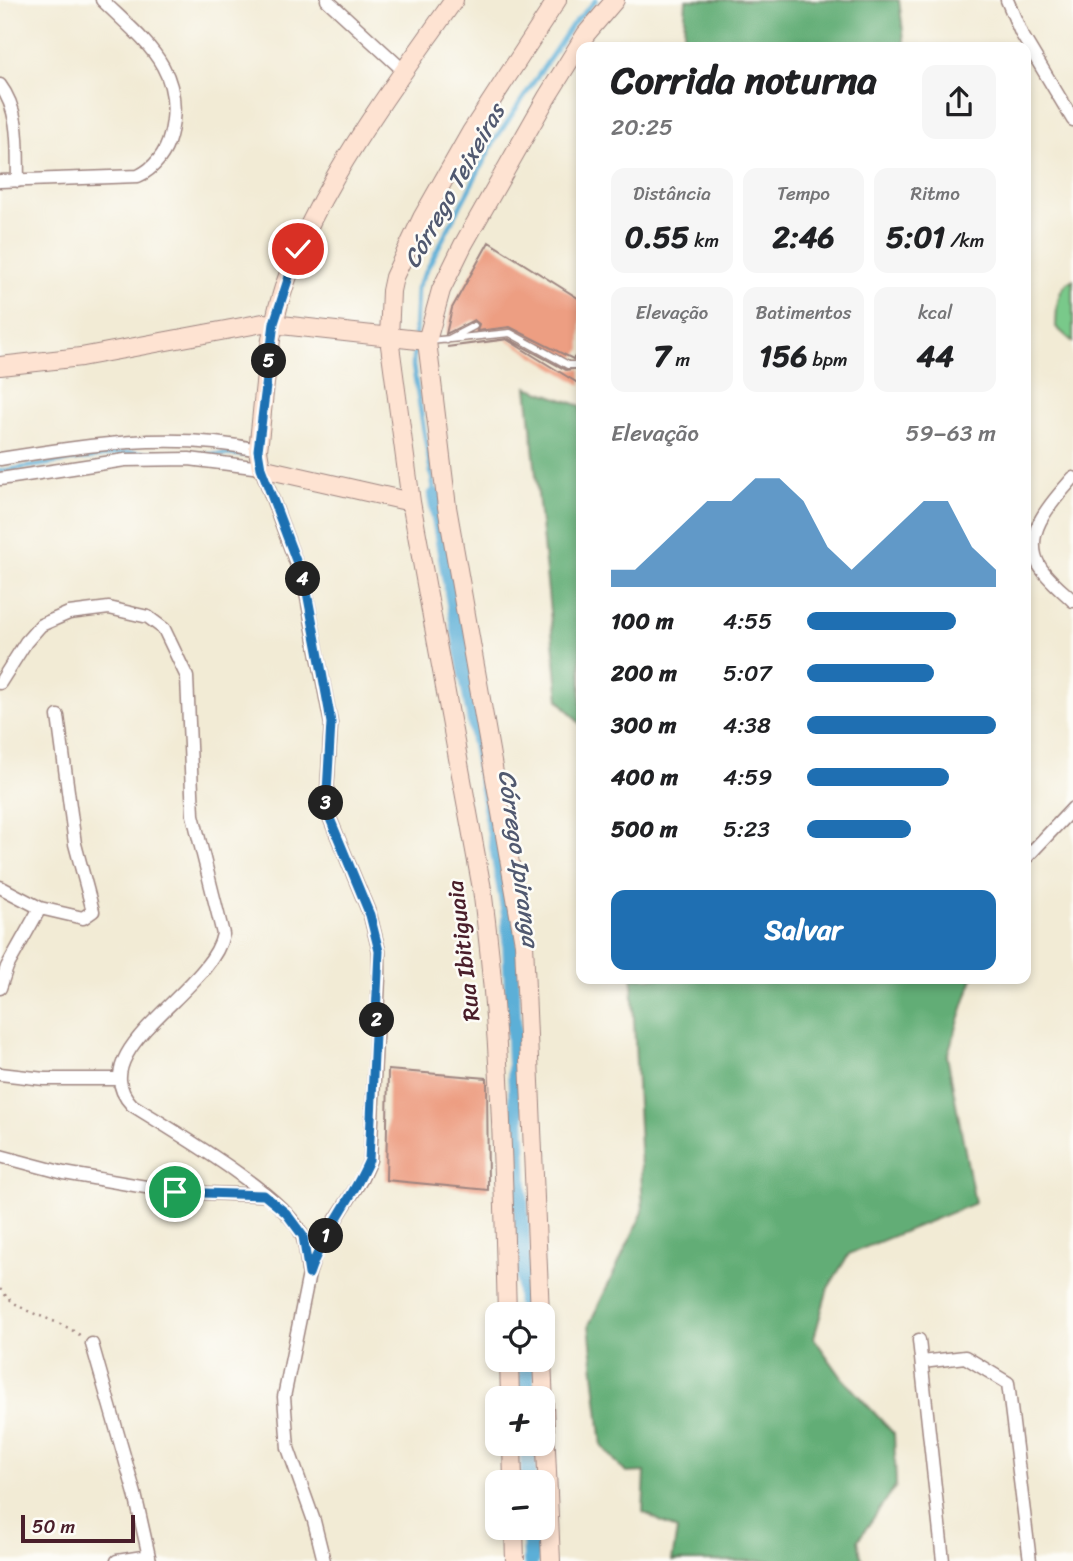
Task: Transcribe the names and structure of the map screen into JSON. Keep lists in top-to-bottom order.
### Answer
{
  "streets": {
    "main road": ["Rua Ibitiguaia"]
  },
  "water": ["Córrego Teixeiras", "Córrego Ipiranga"],
  "scale_bar": "50 m",
  "page": {
    "heading": ["Corrida noturna", "20:25"],
    "stats": [
      ["Distância", "0.55 km"],
      ["Tempo", "2:46"],
      ["Ritmo", "5:01 /km"],
      ["Elevação", "7 m"],
      ["Batimentos", "156 bpm"],
      ["kcal", "44"]
    ],
    "pins": [
      "5",
      "4",
      "3",
      "2",
      "1"
    ],
    "chart": ["Elevação", "59–63 m"],
    "list": [
      {
        "name": "100 m",
        "note": "4:55"
      },
      {
        "name": "200 m",
        "note": "5:07"
      },
      {
        "name": "300 m",
        "note": "4:38"
      },
      {
        "name": "400 m",
        "note": "4:59"
      },
      {
        "name": "500 m",
        "note": "5:23"
      }
    ],
    "buttons": "Salvar",
    "map_buttons": ["+", "−"],
    "scale": "50 m"
  }
}
